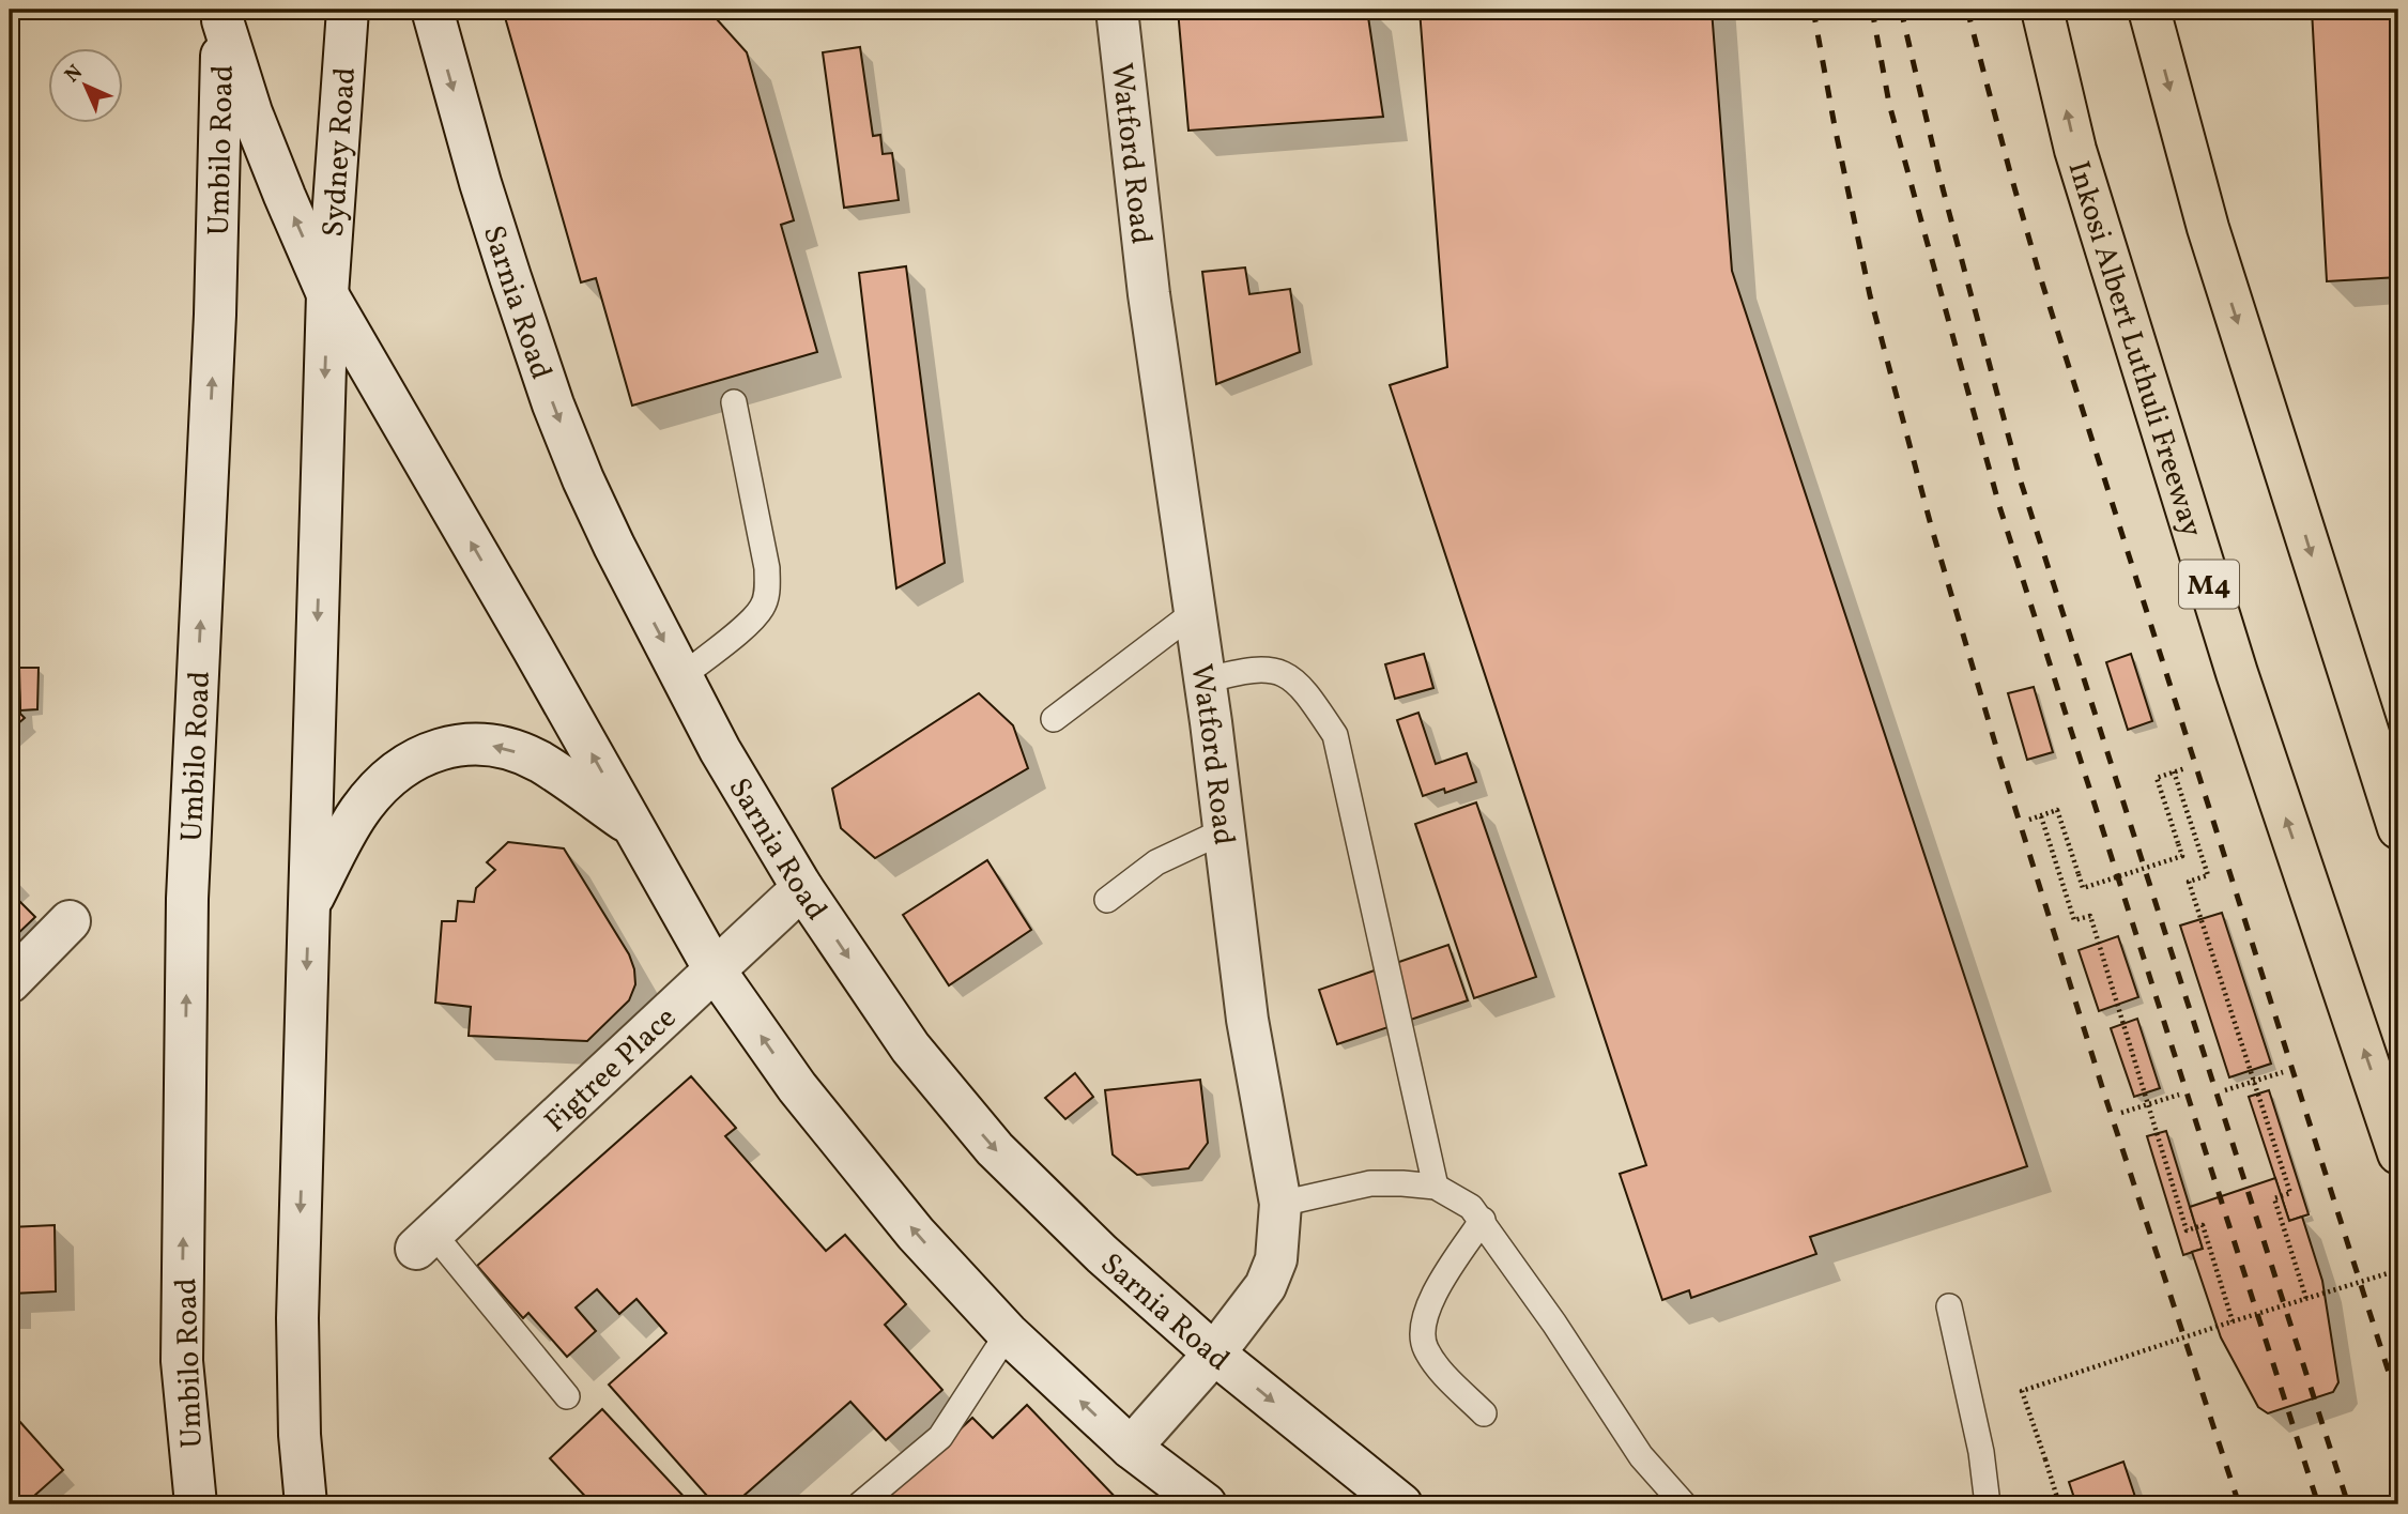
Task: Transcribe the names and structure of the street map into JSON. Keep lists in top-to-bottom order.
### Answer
{
  "streets": {
    "highway": ["Inkosi Albert Luthuli Freeway", "M4"],
    "main road": [
      "Umbilo Road",
      "Sydney Road",
      "Watford Road",
      "Sarnia Road",
      "Figtree Place"
    ]
  },
  "crossings": [
    ["Watford Road", "Sarnia Road"],
    ["Sarnia Road", "Figtree Place"]
  ],
  "north": "top left"
}
